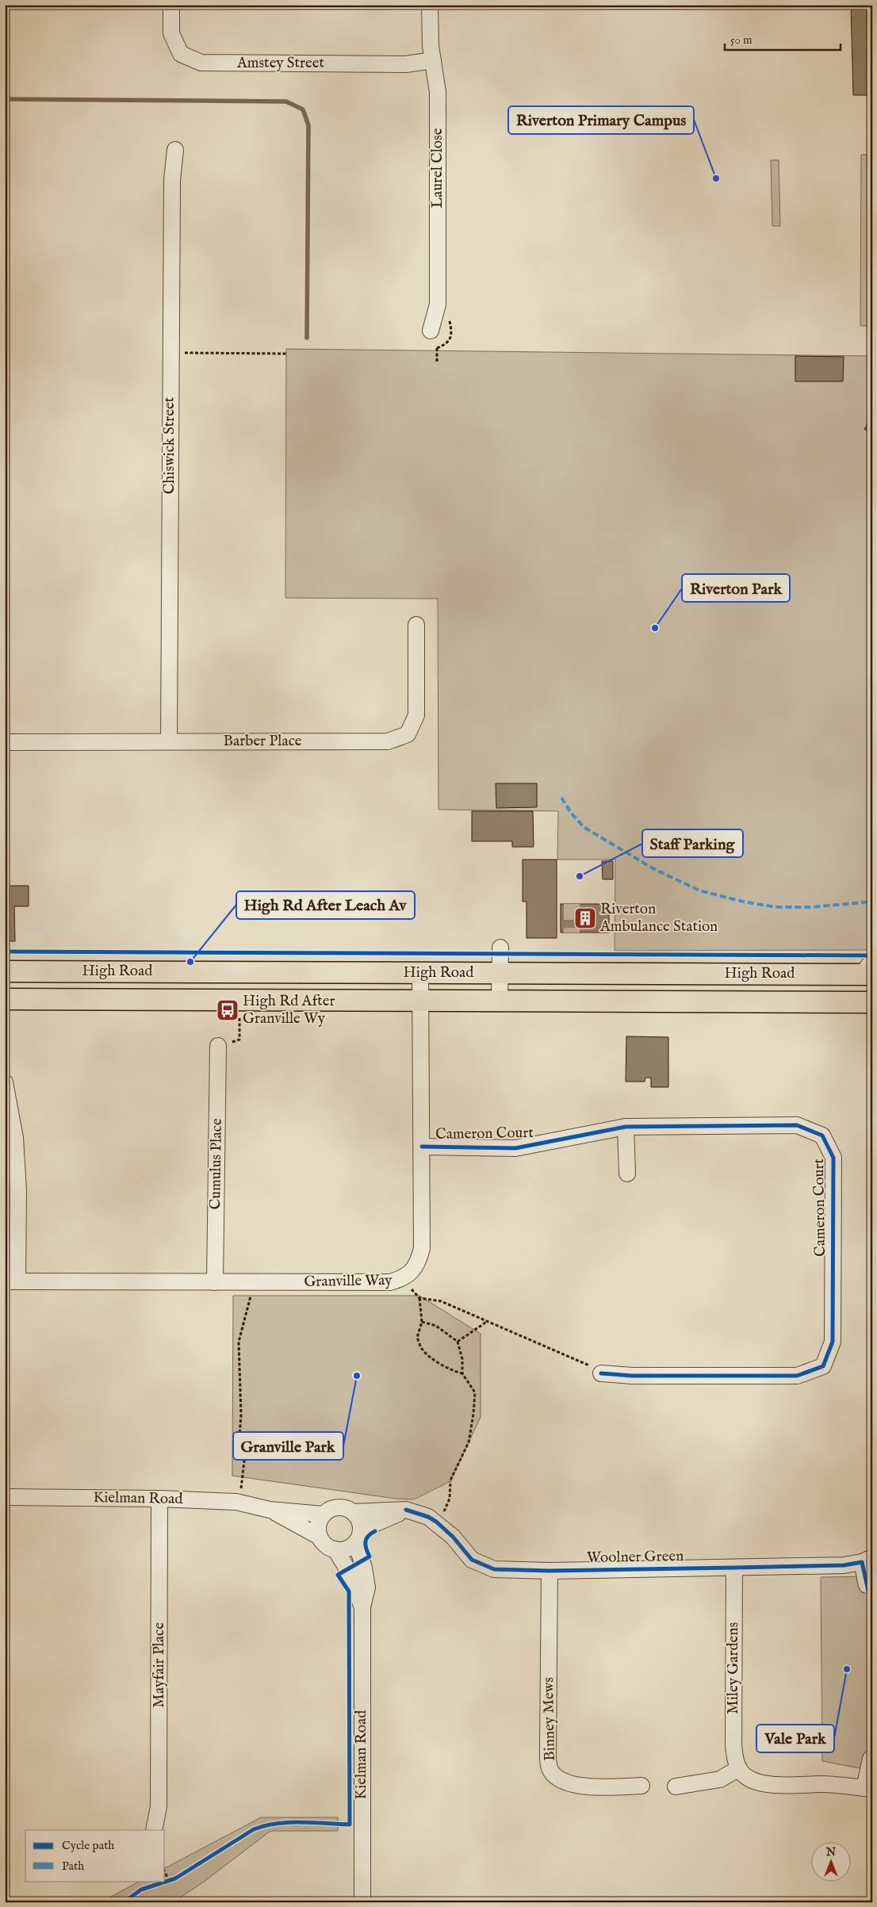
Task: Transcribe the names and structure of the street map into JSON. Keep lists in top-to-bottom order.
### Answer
{
  "streets": {
    "main road": ["High Road"],
    "street": [
      "Amstey Street",
      "Laurel Close",
      "Chiswick Street",
      "Barber Place",
      "Cameron Court",
      "Cumulus Place",
      "Granville Way",
      "Kielman Road",
      "Woolner Green",
      "Mayfair Place",
      "Miley Gardens",
      "Binney Mews"
    ]
  },
  "crossings": [
    ["Amstey Street", "Laurel Close"],
    ["Chiswick Street", "Barber Place"],
    ["High Road", "Granville Way"],
    ["Cameron Court", "Granville Way"],
    ["Cumulus Place", "Granville Way"],
    ["Kielman Road", "Woolner Green"],
    ["Kielman Road", "Mayfair Place"],
    ["Woolner Green", "Miley Gardens"],
    ["Woolner Green", "Binney Mews"]
  ],
  "places": {
    "other": [
      "Riverton Primary Campus",
      "Riverton Park",
      "Staff Parking",
      "High Rd After Leach Av",
      "Granville Park",
      "Vale Park"
    ],
    "building": ["Riverton Ambulance Station"],
    "bus stop": ["High Rd After Granville Wy"]
  },
  "legend": ["Cycle path", "Path"],
  "scale_bar": "50 m",
  "north": "top"
}
